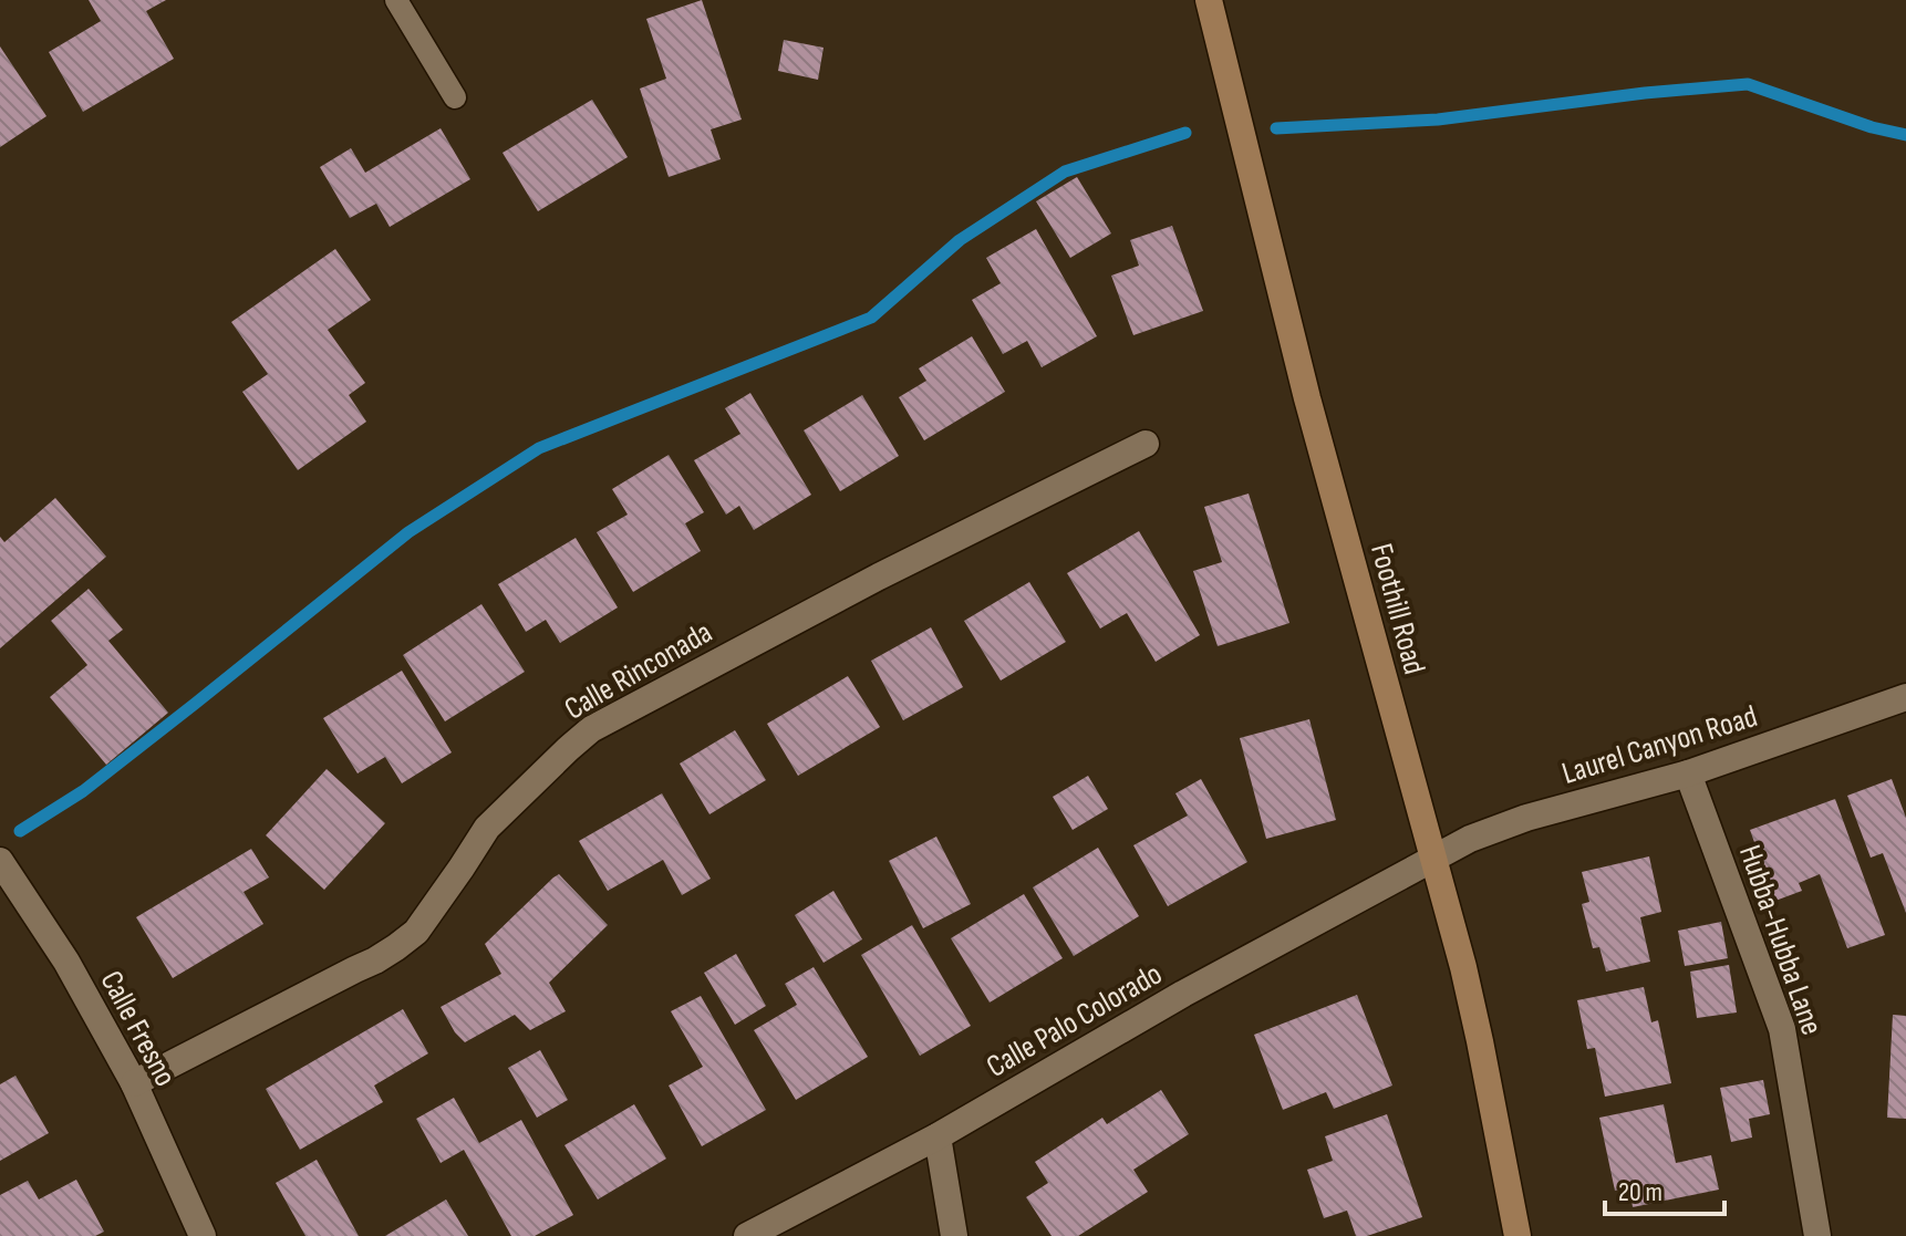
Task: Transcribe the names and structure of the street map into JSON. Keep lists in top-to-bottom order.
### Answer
{
  "streets": {
    "main road": ["Foothill Road"],
    "street": [
      "Calle Rinconada",
      "Laurel Canyon Road",
      "Hubba-Hubba Lane",
      "Calle Palo Colorado",
      "Calle Fresno"
    ]
  },
  "crossings": [
    ["Foothill Road", "Laurel Canyon Road"],
    ["Foothill Road", "Calle Palo Colorado"],
    ["Calle Rinconada", "Calle Fresno"],
    ["Laurel Canyon Road", "Hubba-Hubba Lane"],
    ["Laurel Canyon Road", "Calle Palo Colorado"]
  ],
  "scale_bar": "20 m"
}
